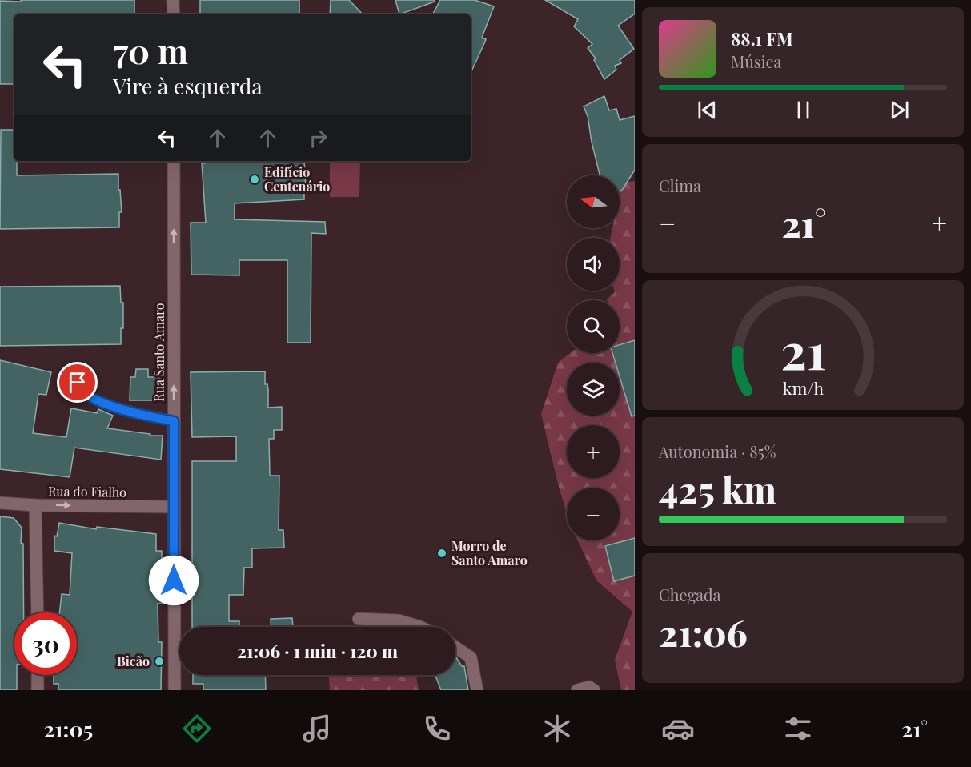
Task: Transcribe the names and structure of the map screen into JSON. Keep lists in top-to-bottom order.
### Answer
{
  "streets": {
    "street": ["Rua Santo Amaro", "Rua do Fialho"]
  },
  "crossings": [
    ["Rua Santo Amaro", "Rua do Fialho"]
  ],
  "one_way": ["Rua Santo Amaro", "Rua do Fialho"],
  "places": ["Edifício Centenário", "Morro de Santo Amaro", "Bicão"],
  "north": "left",
  "page": {
    "turn": ["70 m", "Vire à esquerda"],
    "song": ["88.1 FM", "Música"],
    "tile": [
      "Clima",
      ["Autonomia · 85%", "425 km"],
      ["Chegada", "21:06"]
    ],
    "map_buttons": ["+", "−"],
    "heat": ["−", "21°", "+"],
    "limit": "30",
    "trip": "21:06 · 1 min · 120 m",
    "tabs": ["21:05", "21°"],
    "gauge": ["21", "km/h"]
  }
}
